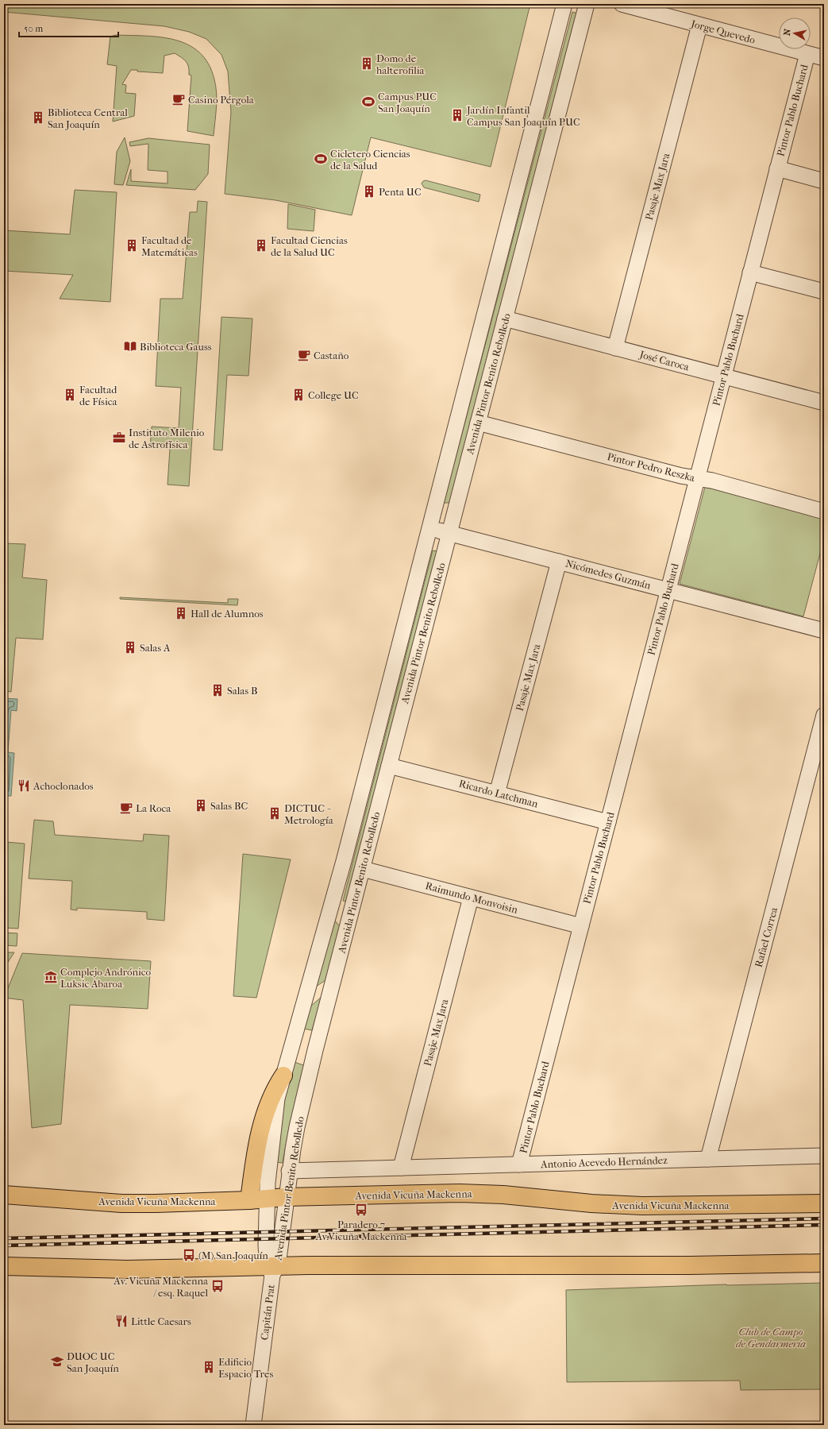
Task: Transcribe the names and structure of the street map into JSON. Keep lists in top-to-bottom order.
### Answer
{
  "streets": {
    "main road": ["Avenida Vicuña Mackenna"],
    "street": [
      "Jorge Quevedo",
      "Pintor Pablo Buchard",
      "Pasaje Max Jara",
      "José Caroca",
      "Avenida Pintor Benito Rebolledo",
      "Pintor Pedro Reszka",
      "Nicómedes Guzmán",
      "Ricardo Latchman",
      "Raimundo Monvoisin",
      "Rafael Correa",
      "Antonio Acevedo Hernández",
      "Capitán Prat"
    ]
  },
  "crossings": [
    ["Jorge Quevedo", "Pintor Pablo Buchard"],
    ["Jorge Quevedo", "Pasaje Max Jara"],
    ["Pintor Pablo Buchard", "José Caroca"],
    ["Pintor Pablo Buchard", "Pintor Pedro Reszka"],
    ["Pintor Pablo Buchard", "Nicómedes Guzmán"],
    ["Pintor Pablo Buchard", "Ricardo Latchman"],
    ["Pintor Pablo Buchard", "Raimundo Monvoisin"],
    ["Pintor Pablo Buchard", "Antonio Acevedo Hernández"],
    ["Pasaje Max Jara", "José Caroca"],
    ["Pasaje Max Jara", "Nicómedes Guzmán"],
    ["Pasaje Max Jara", "Ricardo Latchman"],
    ["Pasaje Max Jara", "Raimundo Monvoisin"],
    ["Pasaje Max Jara", "Antonio Acevedo Hernández"],
    ["José Caroca", "Avenida Pintor Benito Rebolledo"],
    ["Avenida Pintor Benito Rebolledo", "Pintor Pedro Reszka"],
    ["Avenida Pintor Benito Rebolledo", "Nicómedes Guzmán"],
    ["Avenida Pintor Benito Rebolledo", "Ricardo Latchman"],
    ["Avenida Pintor Benito Rebolledo", "Raimundo Monvoisin"],
    ["Avenida Pintor Benito Rebolledo", "Antonio Acevedo Hernández"],
    ["Avenida Pintor Benito Rebolledo", "Avenida Vicuña Mackenna"],
    ["Avenida Pintor Benito Rebolledo", "Capitán Prat"],
    ["Rafael Correa", "Antonio Acevedo Hernández"]
  ],
  "parks": ["Club de Campo de Gendarmería"],
  "places": {
    "building": [
      "Domo de halterofilia",
      "Jardín Infantil Campus San Joaquín PUC",
      "Biblioteca Central San Joaquín",
      "Penta UC",
      "Facultad de Matemáticas",
      "Facultad Ciencias de la Salud UC",
      "Facultad de Física",
      "College UC",
      "Hall de Alumnos",
      "Salas A",
      "Salas B",
      "Salas BC",
      "DICTUC - Metrología",
      "Edificio Espacio Tres"
    ],
    "cafe": ["Casino Pérgola", "Castaño", "La Roca"],
    "sports": ["Campus PUC San Joaquín", "Cicletero Ciencias de la Salud"],
    "library": ["Biblioteca Gauss"],
    "office": ["Instituto Milenio de Astrofísica"],
    "restaurant": ["Achoclonados", "Little Caesars"],
    "museum": ["Complejo Andrónico Luksic Abaroa"],
    "bus stop": ["Paradero 7 Av.Vicuña Mackenna", "(M) San Joaquín", "Av. Vicuña Mackenna / esq. Raquel"],
    "school or university": ["DUOC UC San Joaquín"]
  },
  "scale_bar": "50 m",
  "north": "left"
}
